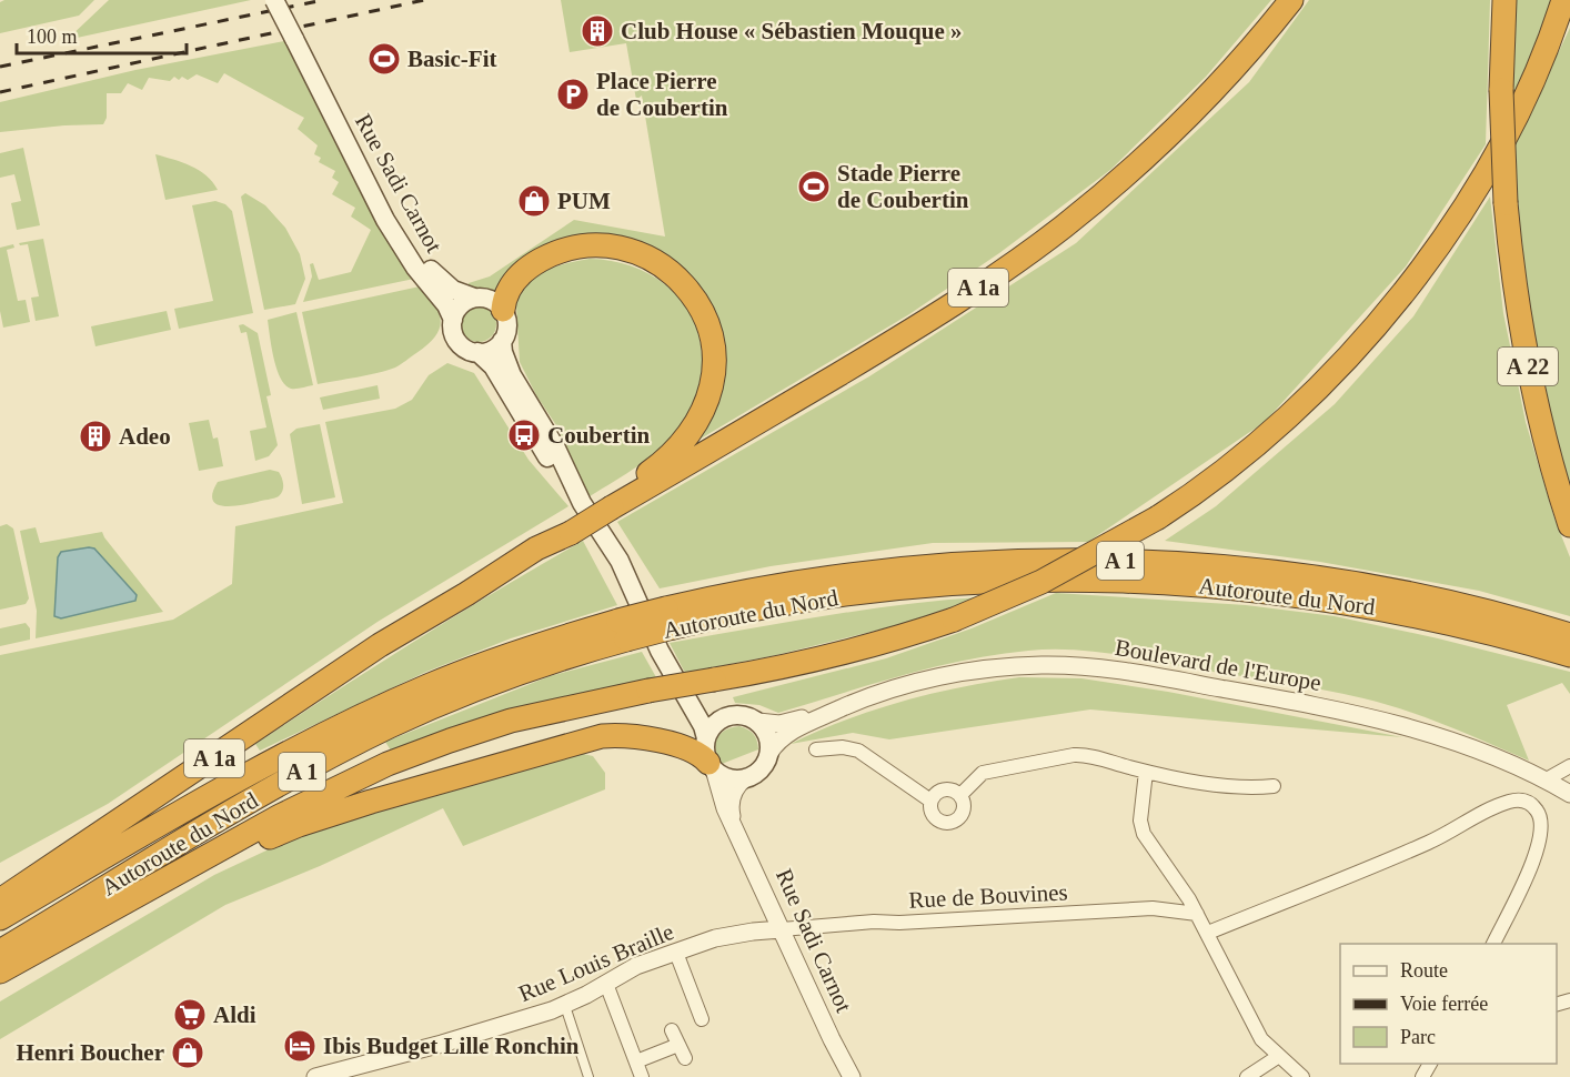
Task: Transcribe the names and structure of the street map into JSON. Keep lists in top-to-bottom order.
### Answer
{
  "streets": {
    "highway": [
      "A 1a",
      "A 22",
      "A 1",
      "Autoroute du Nord"
    ],
    "main road": ["Rue Sadi Carnot"],
    "street": ["Boulevard de l'Europe", "Rue de Bouvines", "Rue Louis Braille"]
  },
  "crossings": [
    ["Rue Sadi Carnot", "Boulevard de l'Europe"],
    ["Rue Sadi Carnot", "Rue de Bouvines"],
    ["Rue Sadi Carnot", "Rue Louis Braille"],
    ["Rue de Bouvines", "Rue Louis Braille"]
  ],
  "places": {
    "building": ["Club House « Sébastien Mouque »", "Adeo"],
    "sports": ["Basic-Fit", "Stade Pierre de Coubertin"],
    "parking": ["Place Pierre de Coubertin"],
    "shop": ["PUM", "Henri Boucher"],
    "bus stop": ["Coubertin"],
    "supermarket": ["Aldi"],
    "hotel": ["Ibis Budget Lille Ronchin"]
  },
  "legend": ["Route", "Voie ferrée", "Parc"],
  "scale_bar": "100 m"
}
